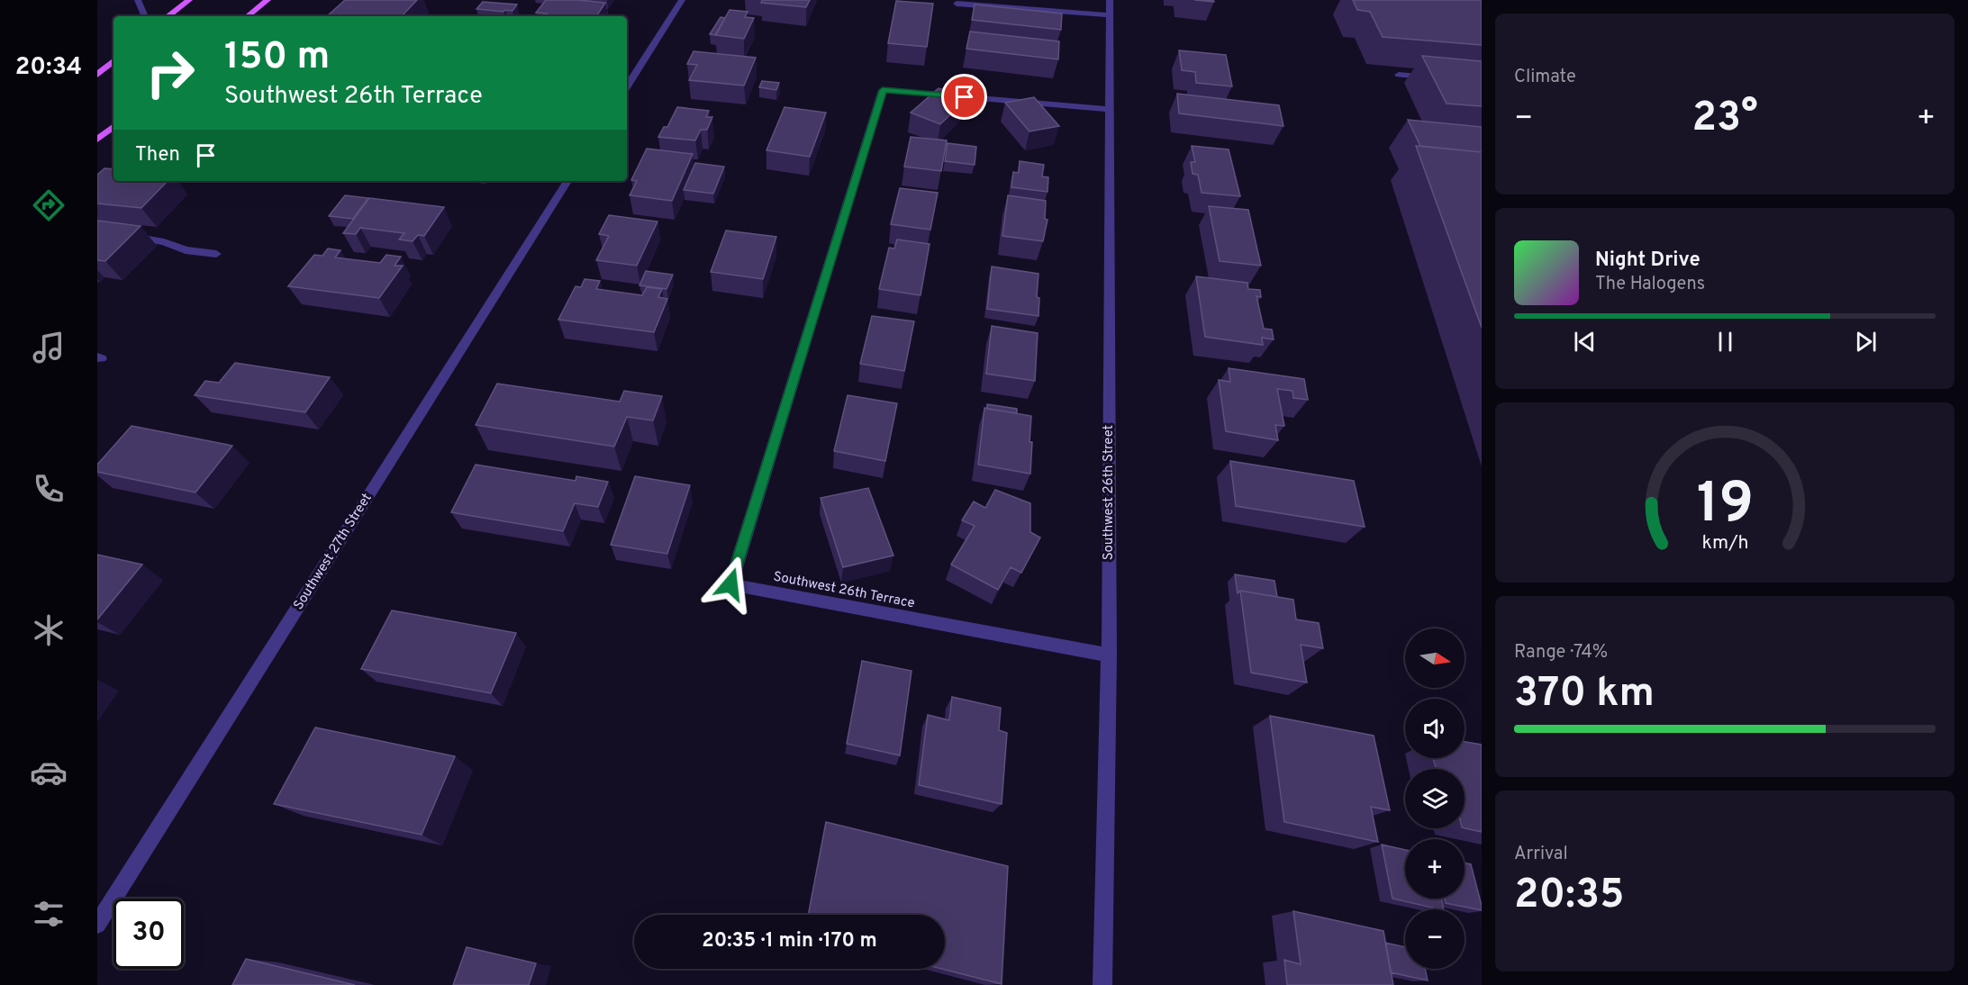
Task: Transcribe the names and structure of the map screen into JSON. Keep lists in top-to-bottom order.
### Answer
{
  "streets": {
    "street": ["Southwest 26th Street", "Southwest 27th Street", "Southwest 26th Terrace"]
  },
  "crossings": [
    ["Southwest 26th Street", "Southwest 26th Terrace"]
  ],
  "north": "right",
  "page": {
    "tabs": "20:34",
    "tile": [
      "Climate",
      ["Range · 74%", "370 km"],
      ["Arrival", "20:35"]
    ],
    "turn": ["150 m", "Southwest 26th Terrace"],
    "heat": ["−", "23°", "+"],
    "then": "Then",
    "song": ["Night Drive", "The Halogens"],
    "map_buttons": ["+", "−"],
    "limit": "30",
    "trip": "20:35 · 1 min · 170 m",
    "gauge": ["19", "km/h"]
  }
}
